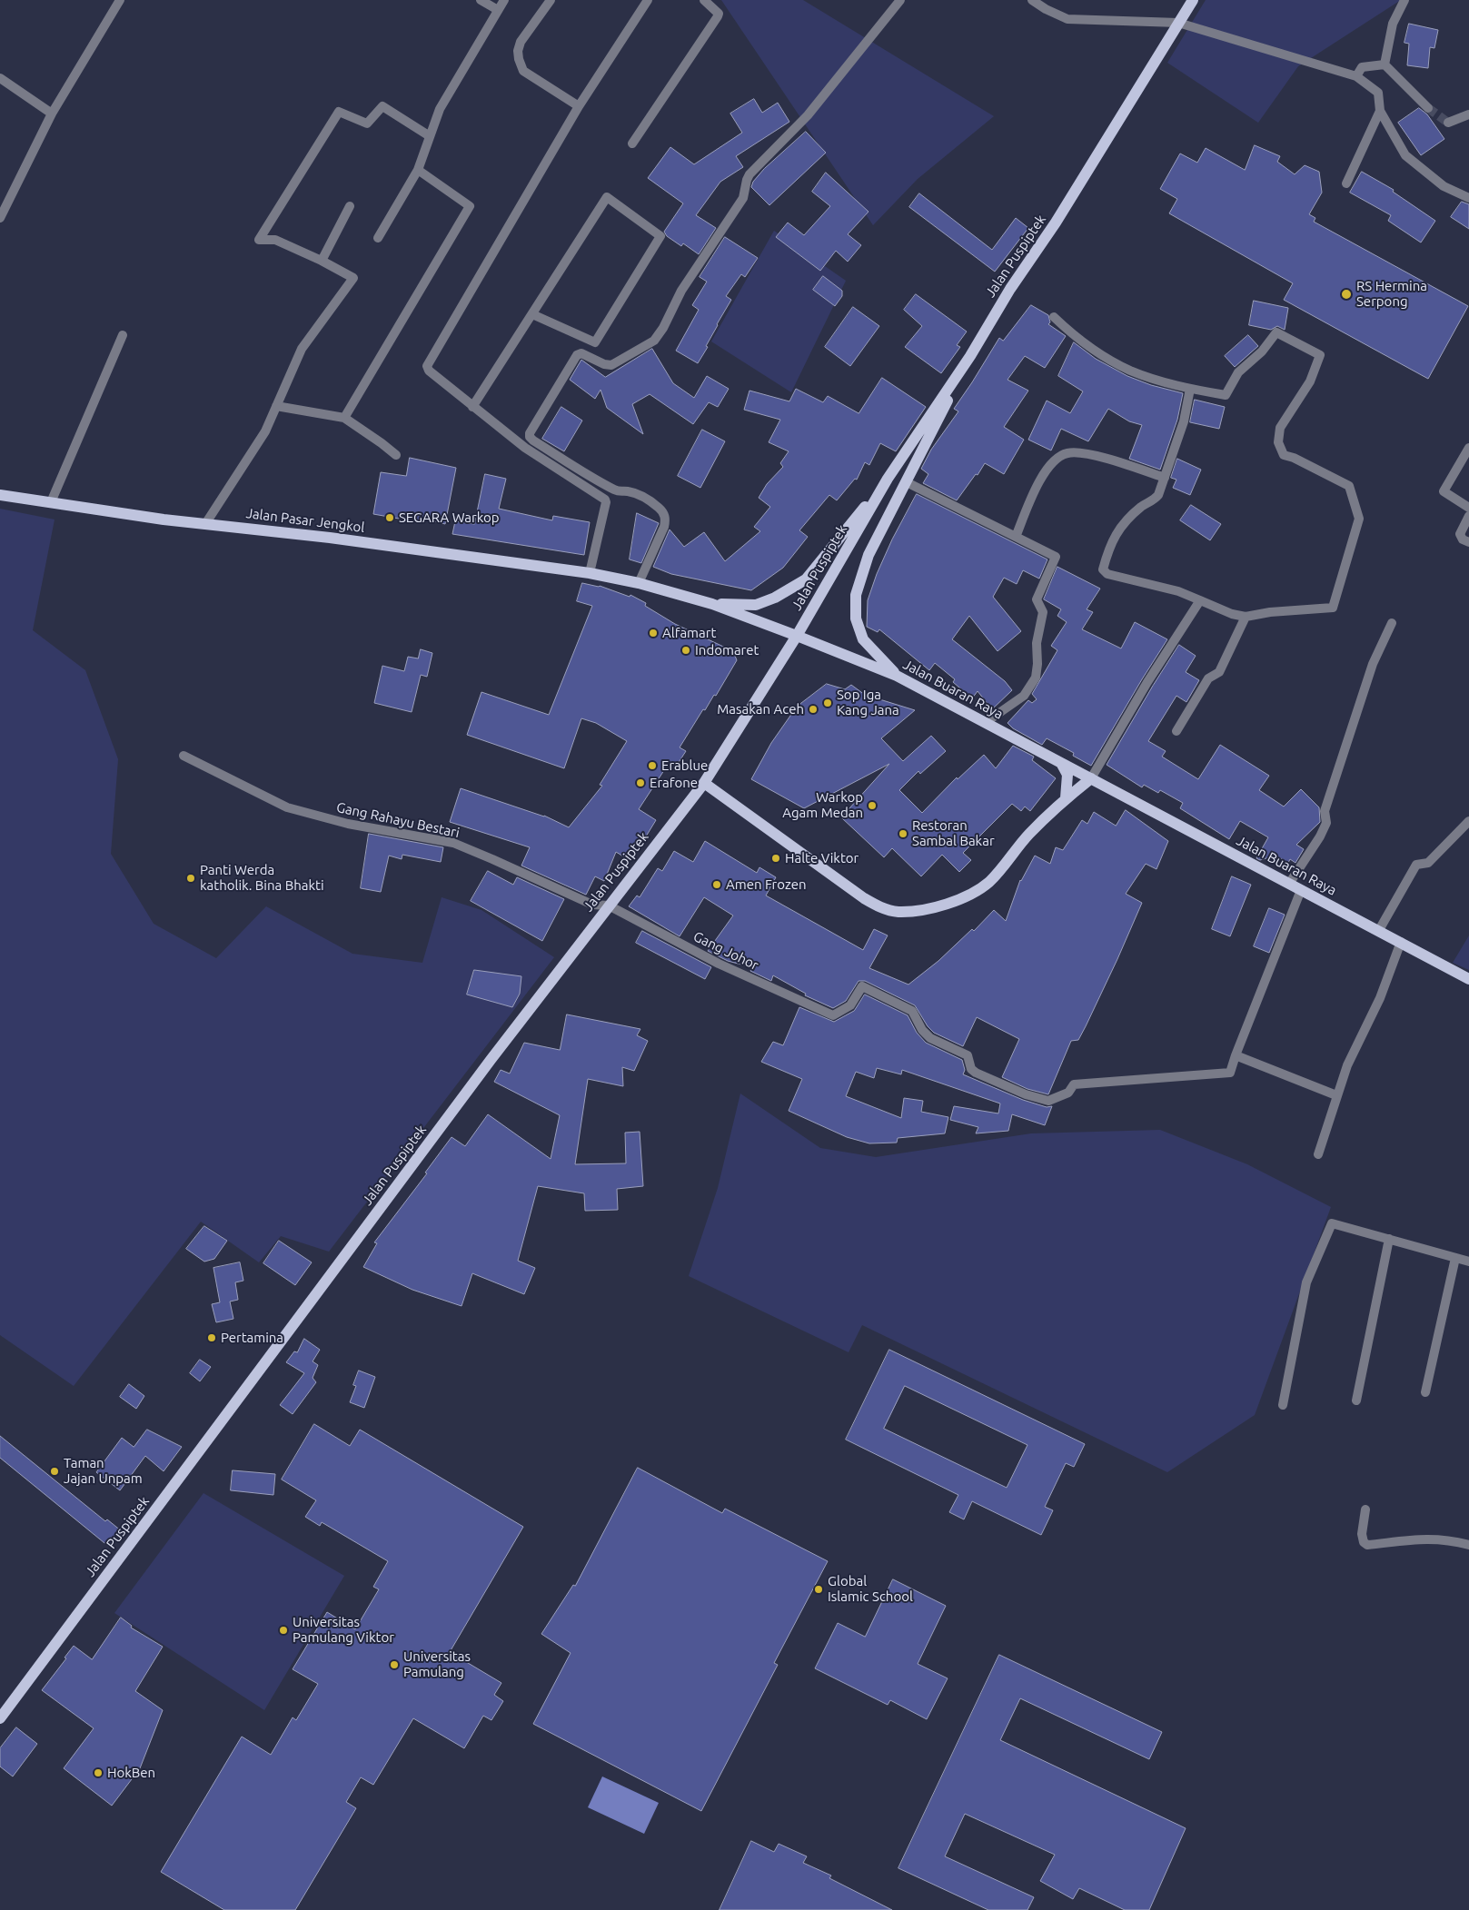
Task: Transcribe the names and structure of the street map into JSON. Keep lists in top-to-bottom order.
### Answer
{
  "streets": {
    "main road": ["Jalan Puspiptek", "Jalan Pasar Jengkol", "Jalan Buaran Raya"],
    "street": ["Gang Rahayu Bestari", "Gang Johor"]
  },
  "crossings": [
    ["Jalan Puspiptek", "Jalan Buaran Raya"],
    ["Jalan Puspiptek", "Gang Rahayu Bestari"],
    ["Jalan Puspiptek", "Gang Johor"],
    ["Jalan Pasar Jengkol", "Jalan Buaran Raya"],
    ["Gang Rahayu Bestari", "Gang Johor"]
  ],
  "places": [
    "RS Hermina Serpong",
    "SEGARA Warkop",
    "Alfamart",
    "Indomaret",
    "Sop Iga Kang Jana",
    "Masakan Aceh",
    "Erablue",
    "Erafone",
    "Warkop Agam Medan",
    "Restoran Sambal Bakar",
    "Halte Viktor",
    "Panti Werda katholik. Bina Bhakti",
    "Amen Frozen",
    "Pertamina",
    "Taman Jajan Unpam",
    "Global Islamic School",
    "Universitas Pamulang Viktor",
    "Universitas Pamulang",
    "HokBen"
  ]
}
